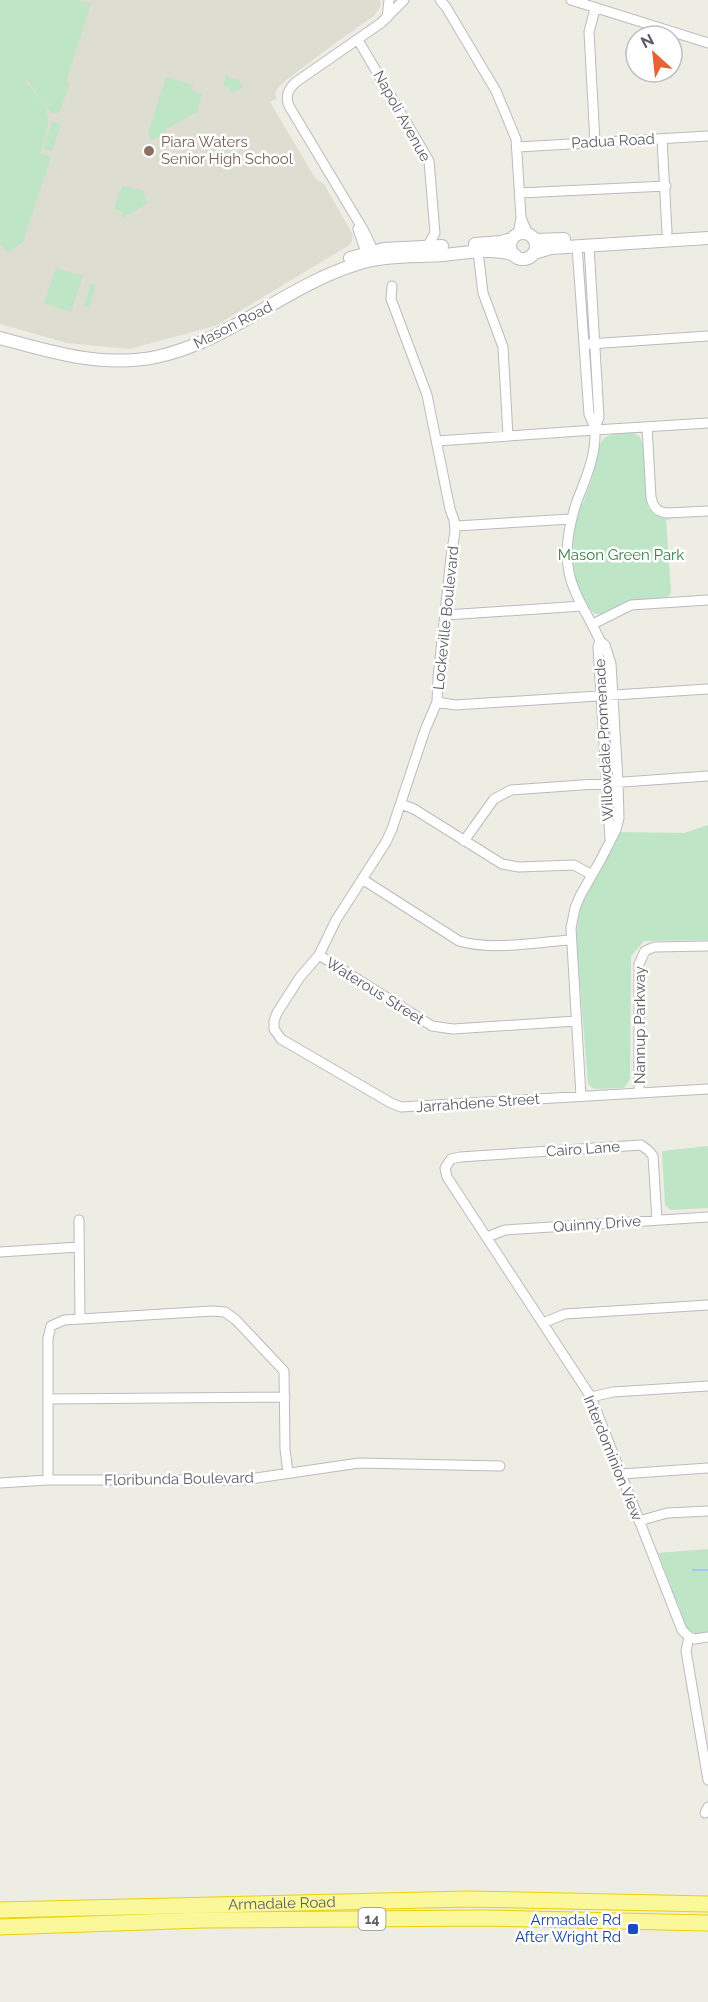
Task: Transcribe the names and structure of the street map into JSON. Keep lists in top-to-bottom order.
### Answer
{
  "streets": {
    "highway": ["Armadale Road", "14"],
    "street": [
      "Napoli Avenue",
      "Padua Road",
      "Mason Road",
      "Lockeville Boulevard",
      "Willowdale Promenade",
      "Waterous Street",
      "Nannup Parkway",
      "Jarrahdene Street",
      "Cairo Lane",
      "Quinny Drive",
      "Interdominion View",
      "Floribunda Boulevard"
    ]
  },
  "crossings": [
    ["Lockeville Boulevard", "Waterous Street"],
    ["Lockeville Boulevard", "Jarrahdene Street"],
    ["Willowdale Promenade", "Waterous Street"],
    ["Willowdale Promenade", "Jarrahdene Street"],
    ["Nannup Parkway", "Jarrahdene Street"],
    ["Cairo Lane", "Quinny Drive"],
    ["Cairo Lane", "Interdominion View"],
    ["Quinny Drive", "Interdominion View"]
  ],
  "parks": ["Mason Green Park"],
  "places": {
    "other": ["Piara Waters Senior High School"],
    "transit": ["Armadale Rd After Wright Rd"]
  },
  "north": "top left"
}
